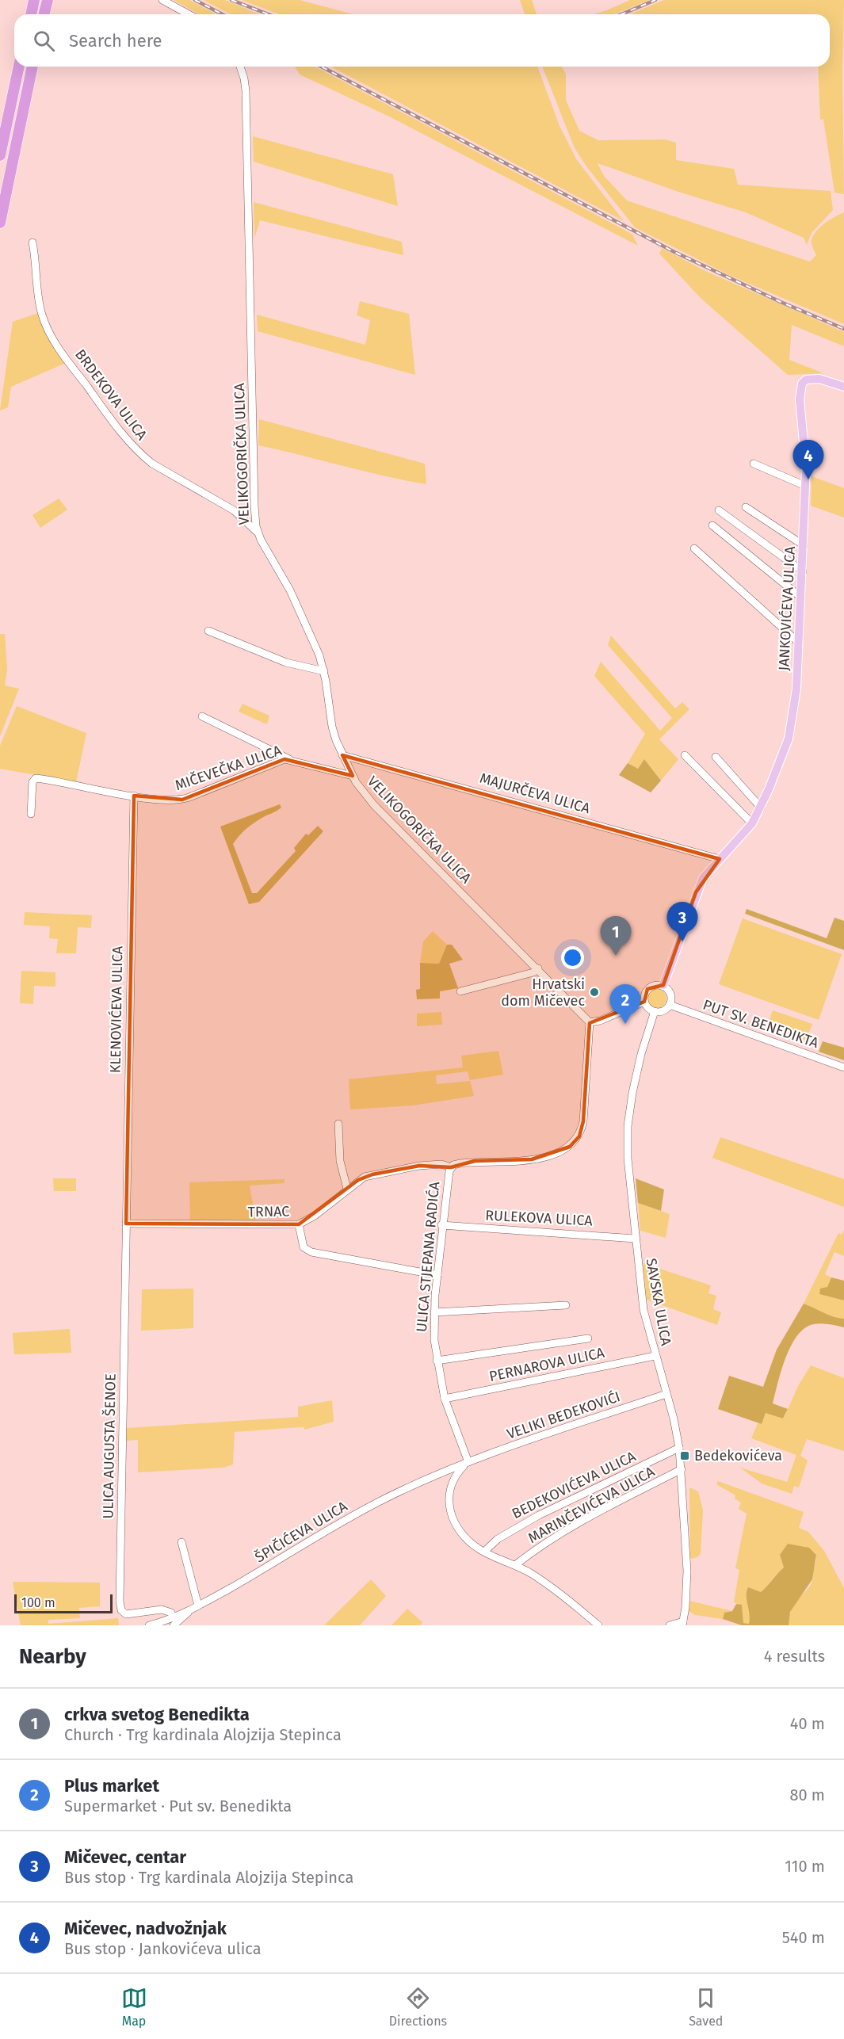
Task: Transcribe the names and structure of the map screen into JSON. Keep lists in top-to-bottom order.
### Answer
{
  "streets": {
    "main road": ["JANKOVIĆEVA ULICA"],
    "street": [
      "BRDEKOVA ULICA",
      "VELIKOGORIČKA ULICA",
      "MIČEVEČKA ULICA",
      "MAJURČEVA ULICA",
      "KLENOVIĆEVA ULICA",
      "PUT SV. BENEDIKTA",
      "TRNAC",
      "RULEKOVA ULICA",
      "ULICA STJEPANA RADIĆA",
      "SAVSKA ULICA",
      "PERNAROVA ULICA",
      "VELIKI BEDEKOVIĆI",
      "ULICA AUGUSTA ŠENOE",
      "BEDEKOVIĆEVA ULICA",
      "MARINČEVIĆEVA ULICA",
      "ŠPIČIĆEVA ULICA"
    ]
  },
  "crossings": [
    ["BRDEKOVA ULICA", "VELIKOGORIČKA ULICA"],
    ["VELIKOGORIČKA ULICA", "MIČEVEČKA ULICA"],
    ["VELIKOGORIČKA ULICA", "MAJURČEVA ULICA"],
    ["VELIKOGORIČKA ULICA", "ULICA STJEPANA RADIĆA"],
    ["JANKOVIĆEVA ULICA", "MAJURČEVA ULICA"],
    ["JANKOVIĆEVA ULICA", "PUT SV. BENEDIKTA"],
    ["JANKOVIĆEVA ULICA", "SAVSKA ULICA"],
    ["MIČEVEČKA ULICA", "KLENOVIĆEVA ULICA"],
    ["KLENOVIĆEVA ULICA", "TRNAC"],
    ["KLENOVIĆEVA ULICA", "ULICA AUGUSTA ŠENOE"],
    ["PUT SV. BENEDIKTA", "SAVSKA ULICA"],
    ["TRNAC", "ULICA STJEPANA RADIĆA"],
    ["TRNAC", "ULICA AUGUSTA ŠENOE"],
    ["RULEKOVA ULICA", "ULICA STJEPANA RADIĆA"],
    ["RULEKOVA ULICA", "SAVSKA ULICA"],
    ["ULICA STJEPANA RADIĆA", "PERNAROVA ULICA"],
    ["ULICA STJEPANA RADIĆA", "VELIKI BEDEKOVIĆI"],
    ["ULICA STJEPANA RADIĆA", "ŠPIČIĆEVA ULICA"],
    ["SAVSKA ULICA", "PERNAROVA ULICA"],
    ["SAVSKA ULICA", "VELIKI BEDEKOVIĆI"],
    ["SAVSKA ULICA", "BEDEKOVIĆEVA ULICA"],
    ["SAVSKA ULICA", "MARINČEVIĆEVA ULICA"],
    ["VELIKI BEDEKOVIĆI", "ŠPIČIĆEVA ULICA"],
    ["ULICA AUGUSTA ŠENOE", "ŠPIČIĆEVA ULICA"]
  ],
  "places": {
    "other": ["Hrvatski dom Mičevec"],
    "transit": ["Bedekovićeva"]
  },
  "scale_bar": "100 m",
  "page": {
    "search": "Search here",
    "pins": [
      "4",
      "3",
      "1",
      "2"
    ],
    "scale": "100 m",
    "heading": ["Nearby", "4 results"],
    "list": [
      {
        "mark": "1",
        "name": "crkva svetog Benedikta",
        "note": "Church · Trg kardinala Alojzija Stepinca",
        "value": "40 m"
      },
      {
        "mark": "2",
        "name": "Plus market",
        "note": "Supermarket · Put sv. Benedikta",
        "value": "80 m"
      },
      {
        "mark": "3",
        "name": "Mičevec, centar",
        "note": "Bus stop · Trg kardinala Alojzija Stepinca",
        "value": "110 m"
      },
      {
        "mark": "4",
        "name": "Mičevec, nadvožnjak",
        "note": "Bus stop · Jankovićeva ulica",
        "value": "540 m"
      }
    ],
    "nav": ["Map", "Directions", "Saved"]
  }
}
